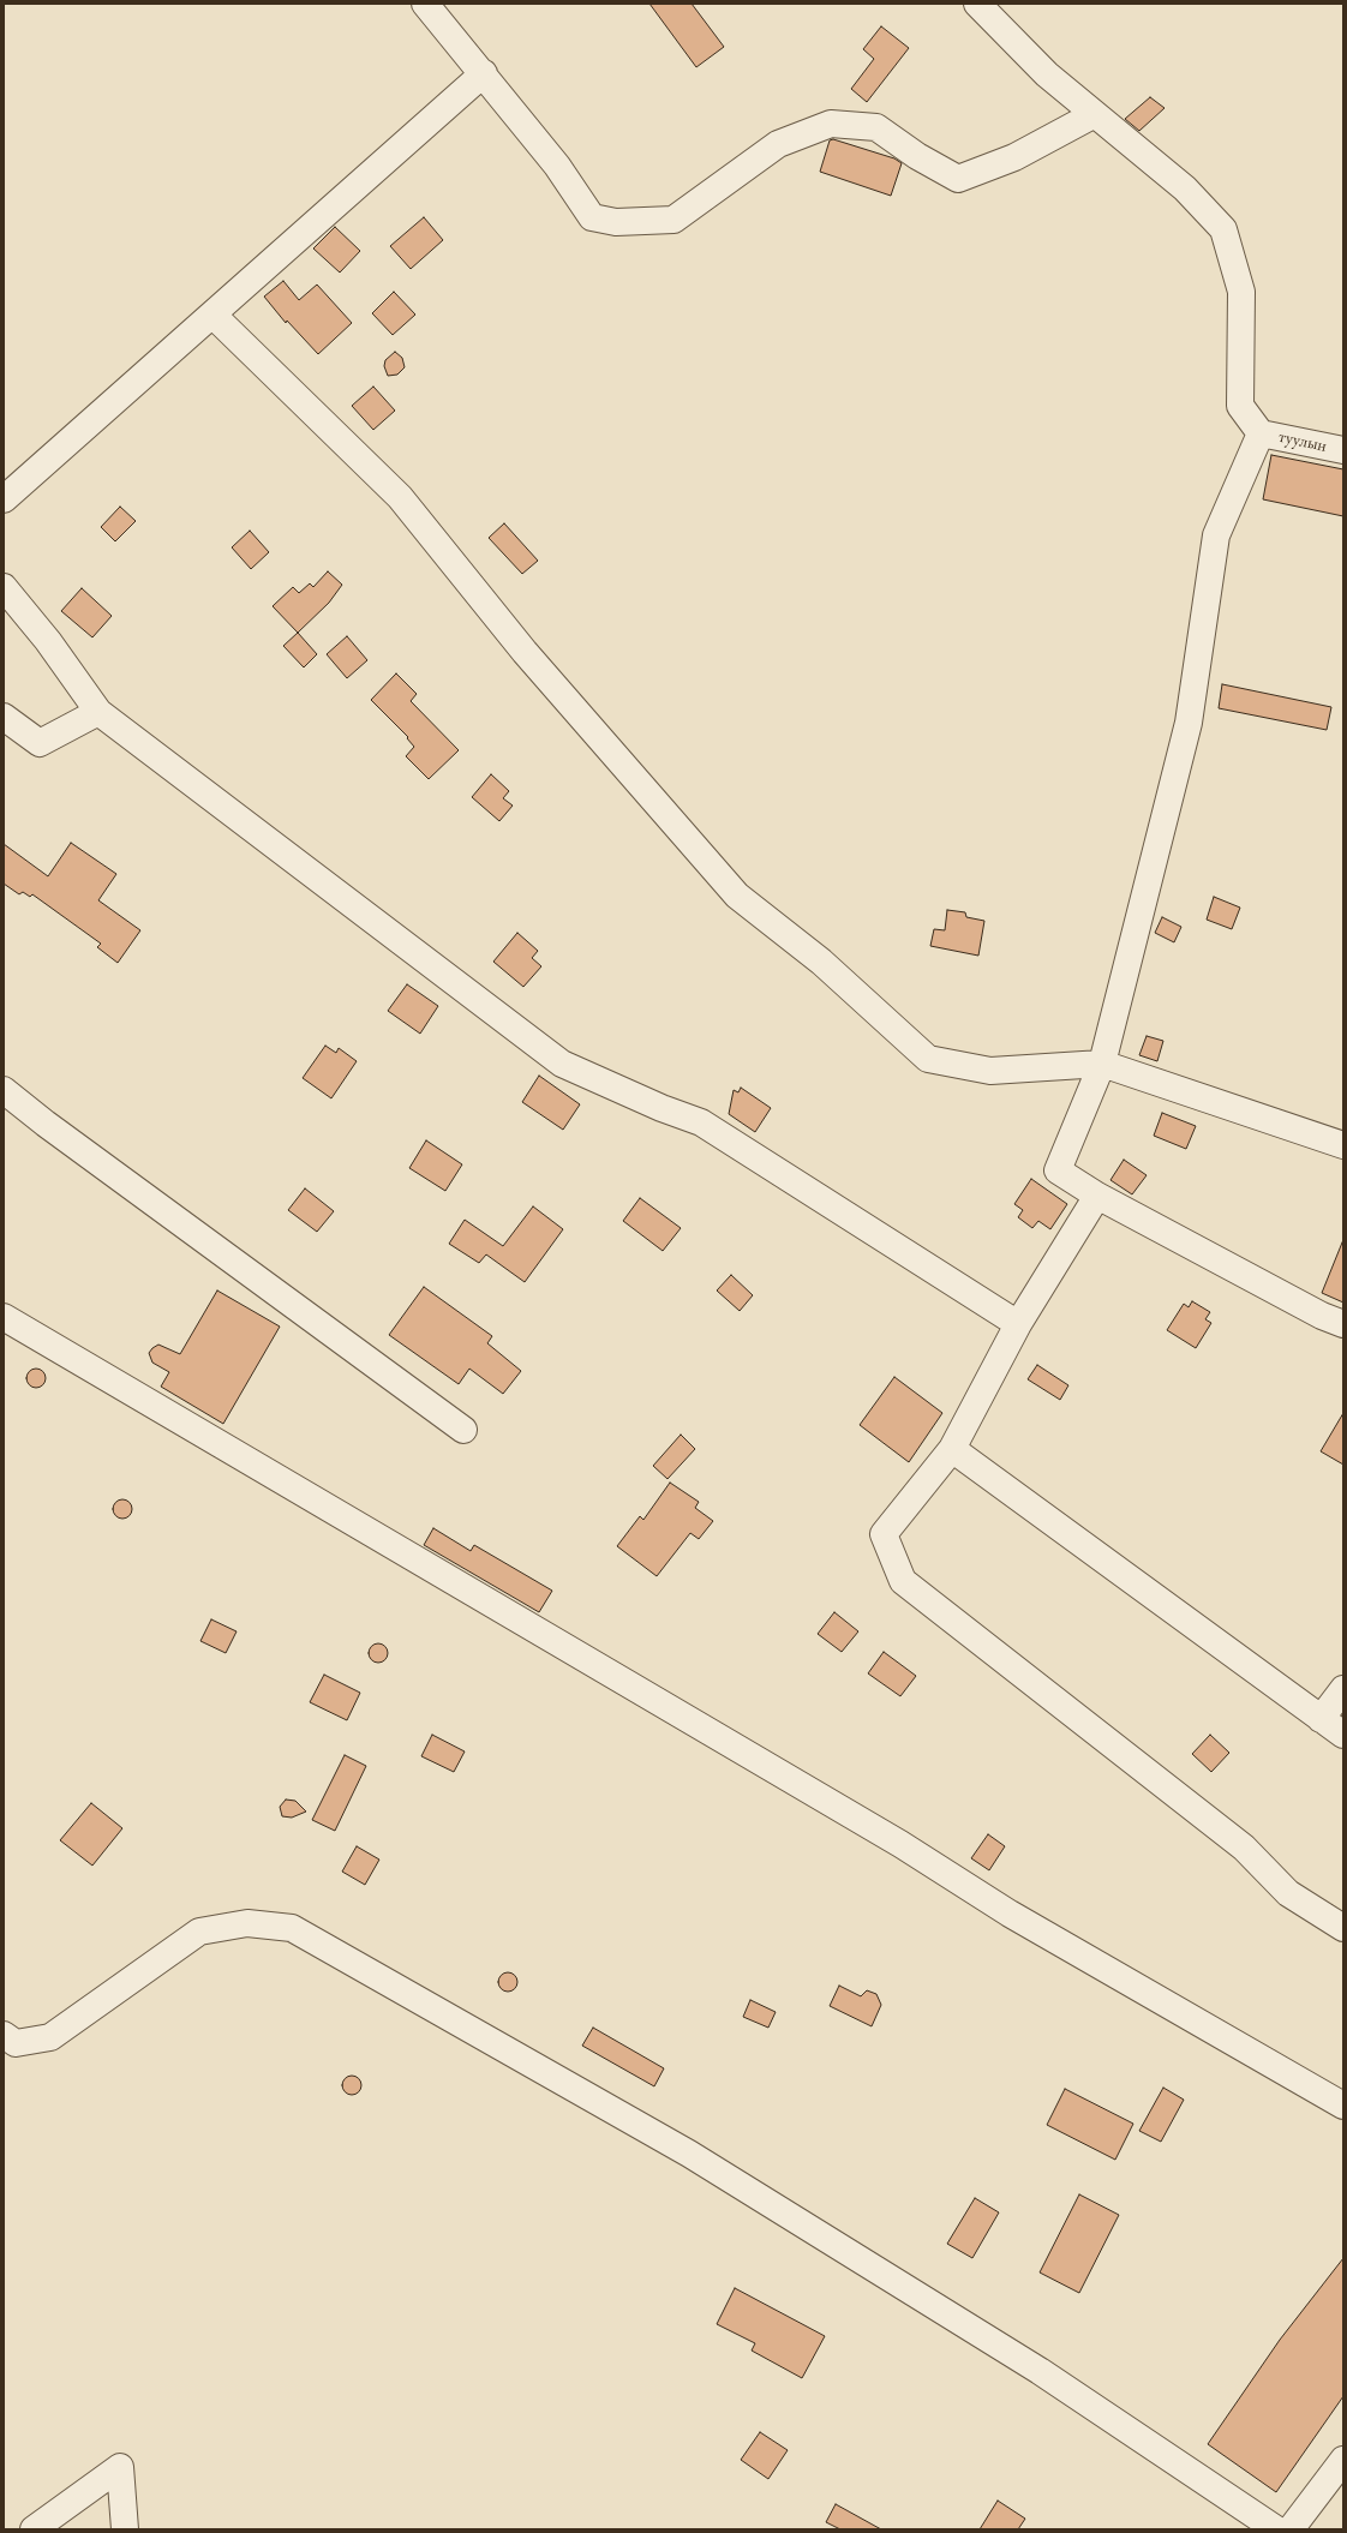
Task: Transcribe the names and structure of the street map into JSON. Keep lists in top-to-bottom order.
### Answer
{
  "streets": {
    "street": ["туулын"]
  }
}
